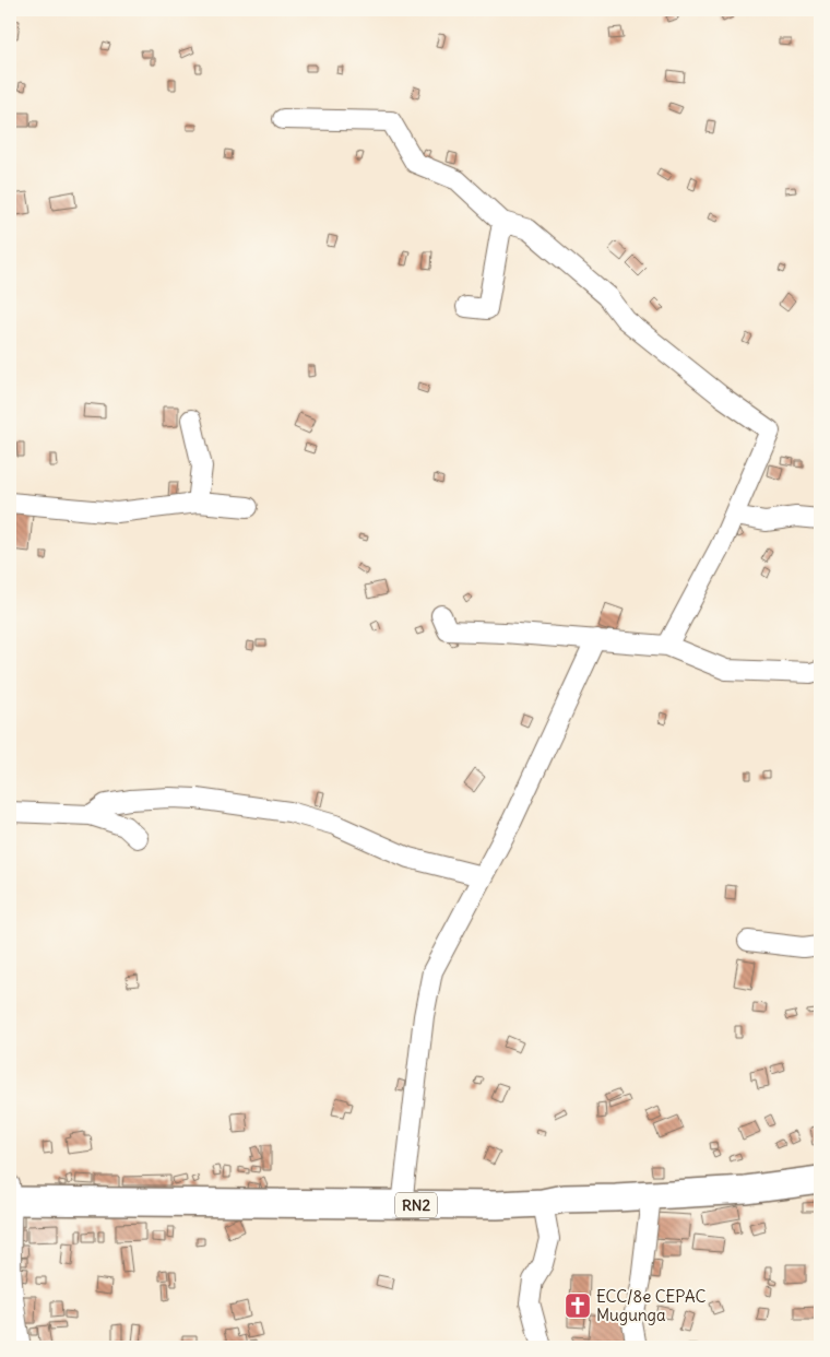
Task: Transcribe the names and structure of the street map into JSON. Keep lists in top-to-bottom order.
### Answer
{
  "streets": {
    "highway": ["RN2"]
  },
  "places": {
    "church": ["ECC/8e CEPAC Mugunga"]
  }
}
